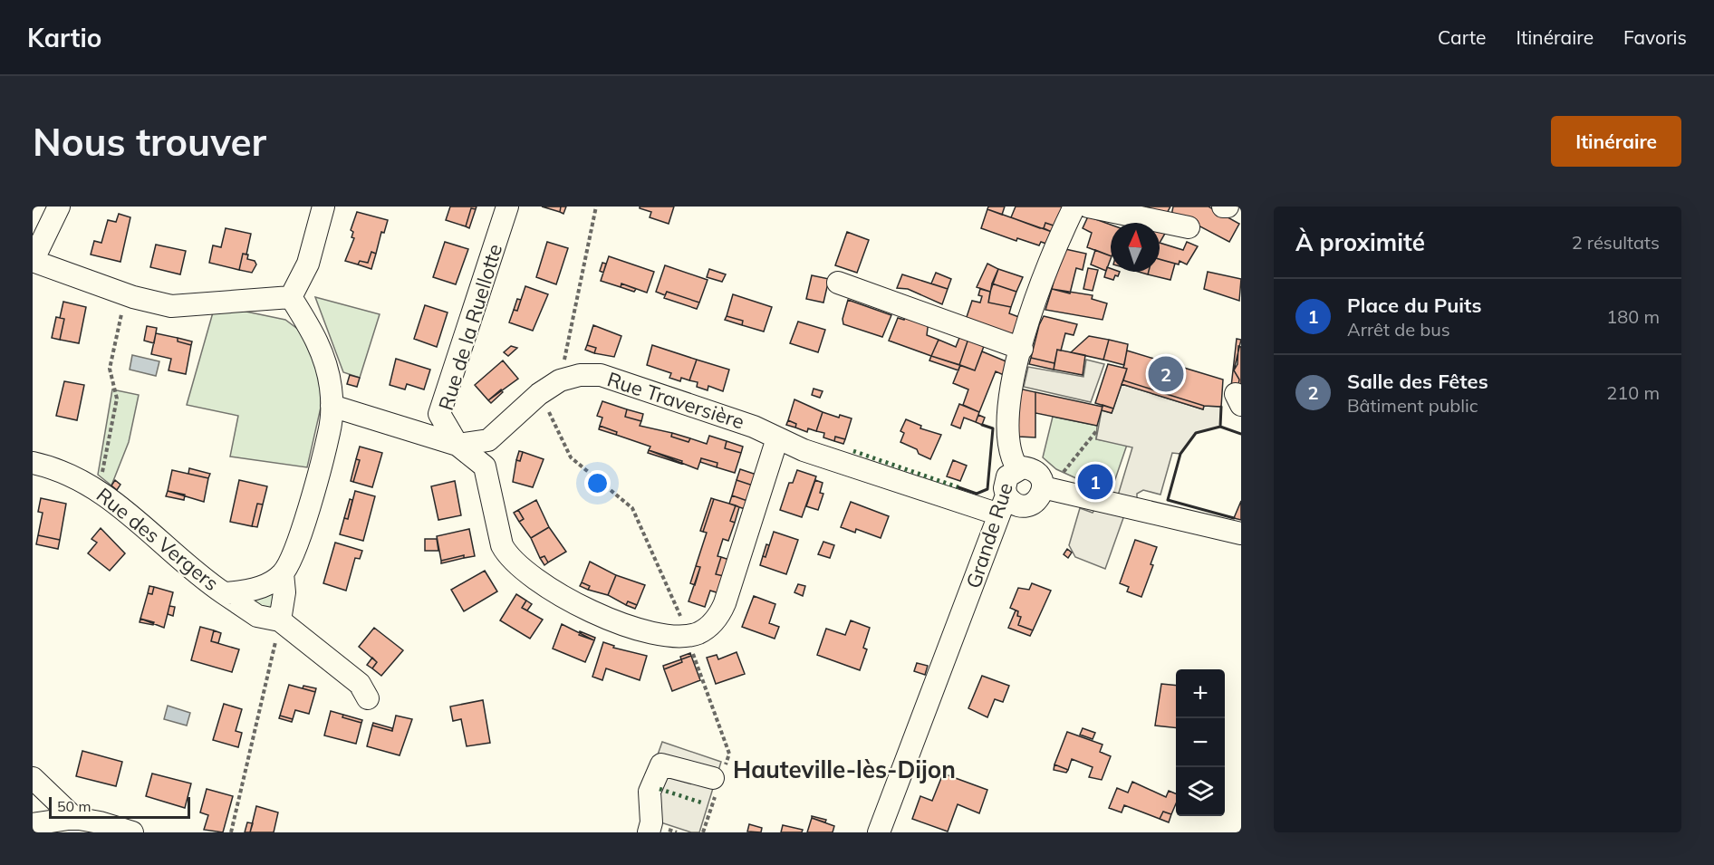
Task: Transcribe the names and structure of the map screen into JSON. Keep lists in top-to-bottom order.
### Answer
{
  "streets": {
    "street": [
      "Rue de la Ruellotte",
      "Rue Traversière",
      "Grande Rue",
      "Rue des Vergers"
    ]
  },
  "crossings": [
    ["Rue de la Ruellotte", "Rue Traversière"],
    ["Rue Traversière", "Grande Rue"]
  ],
  "districts": ["Hauteville-lès-Dijon"],
  "scale_bar": "50 m",
  "north": "top",
  "page": {
    "header": "Kartio",
    "nav": ["Carte", "Itinéraire", "Favoris"],
    "buttons": "Itinéraire",
    "title": "Nous trouver",
    "heading": ["À proximité", "2 résultats"],
    "list": [
      {
        "mark": "1",
        "name": "Place du Puits",
        "note": "Arrêt de bus",
        "value": "180 m"
      },
      {
        "mark": "2",
        "name": "Salle des Fêtes",
        "note": "Bâtiment public",
        "value": "210 m"
      }
    ],
    "pins": ["2", "1"],
    "map_buttons": ["+", "−"],
    "scale": "50 m"
  }
}
